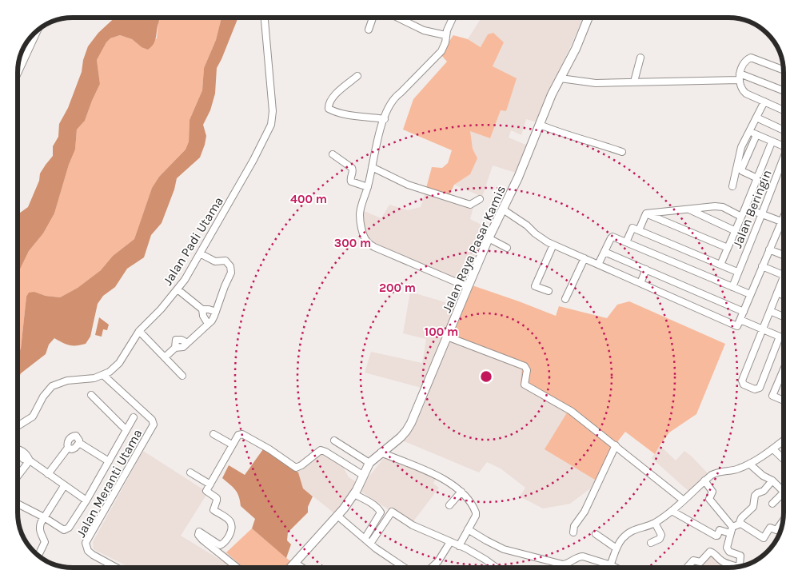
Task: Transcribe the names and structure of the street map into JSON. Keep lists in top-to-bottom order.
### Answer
{
  "streets": {
    "main road": ["Jalan Raya Pasar Kamis"],
    "street": ["Jalan Beringin", "Jalan Padi Utama", "Jalan Meranti Utama"]
  },
  "crossings": [
    ["Jalan Padi Utama", "Jalan Meranti Utama"]
  ],
  "rings": [
    "400 m",
    "300 m",
    "200 m",
    "100 m"
  ]
}
